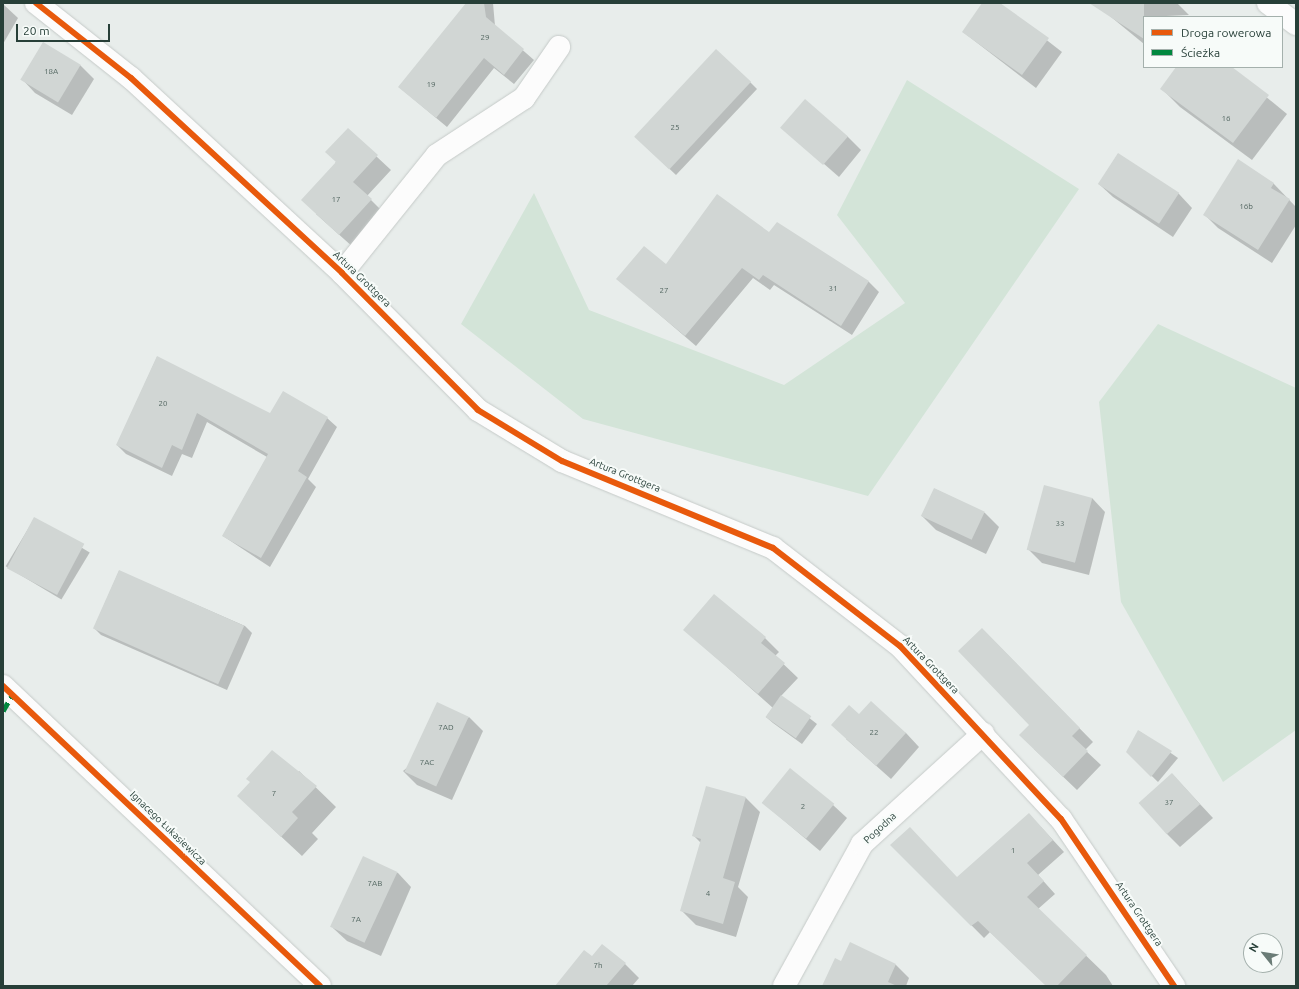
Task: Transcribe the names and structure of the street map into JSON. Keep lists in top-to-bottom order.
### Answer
{
  "streets": {
    "street": ["Artura Grottgera", "Ignacego Łukasiewicza", "Pogodna"]
  },
  "crossings": [
    ["Artura Grottgera", "Pogodna"]
  ],
  "house_numbers": [
    "29",
    "18A",
    "19",
    "16",
    "25",
    "17",
    "16b",
    "31",
    "27",
    "20",
    "33",
    "7AD",
    "22",
    "7AC",
    "7",
    "37",
    "2",
    "1",
    "7AB",
    "4",
    "7A",
    "7h"
  ],
  "legend": ["Droga rowerowa", "Ścieżka"],
  "scale_bar": "20 m",
  "north": "top left"
}
